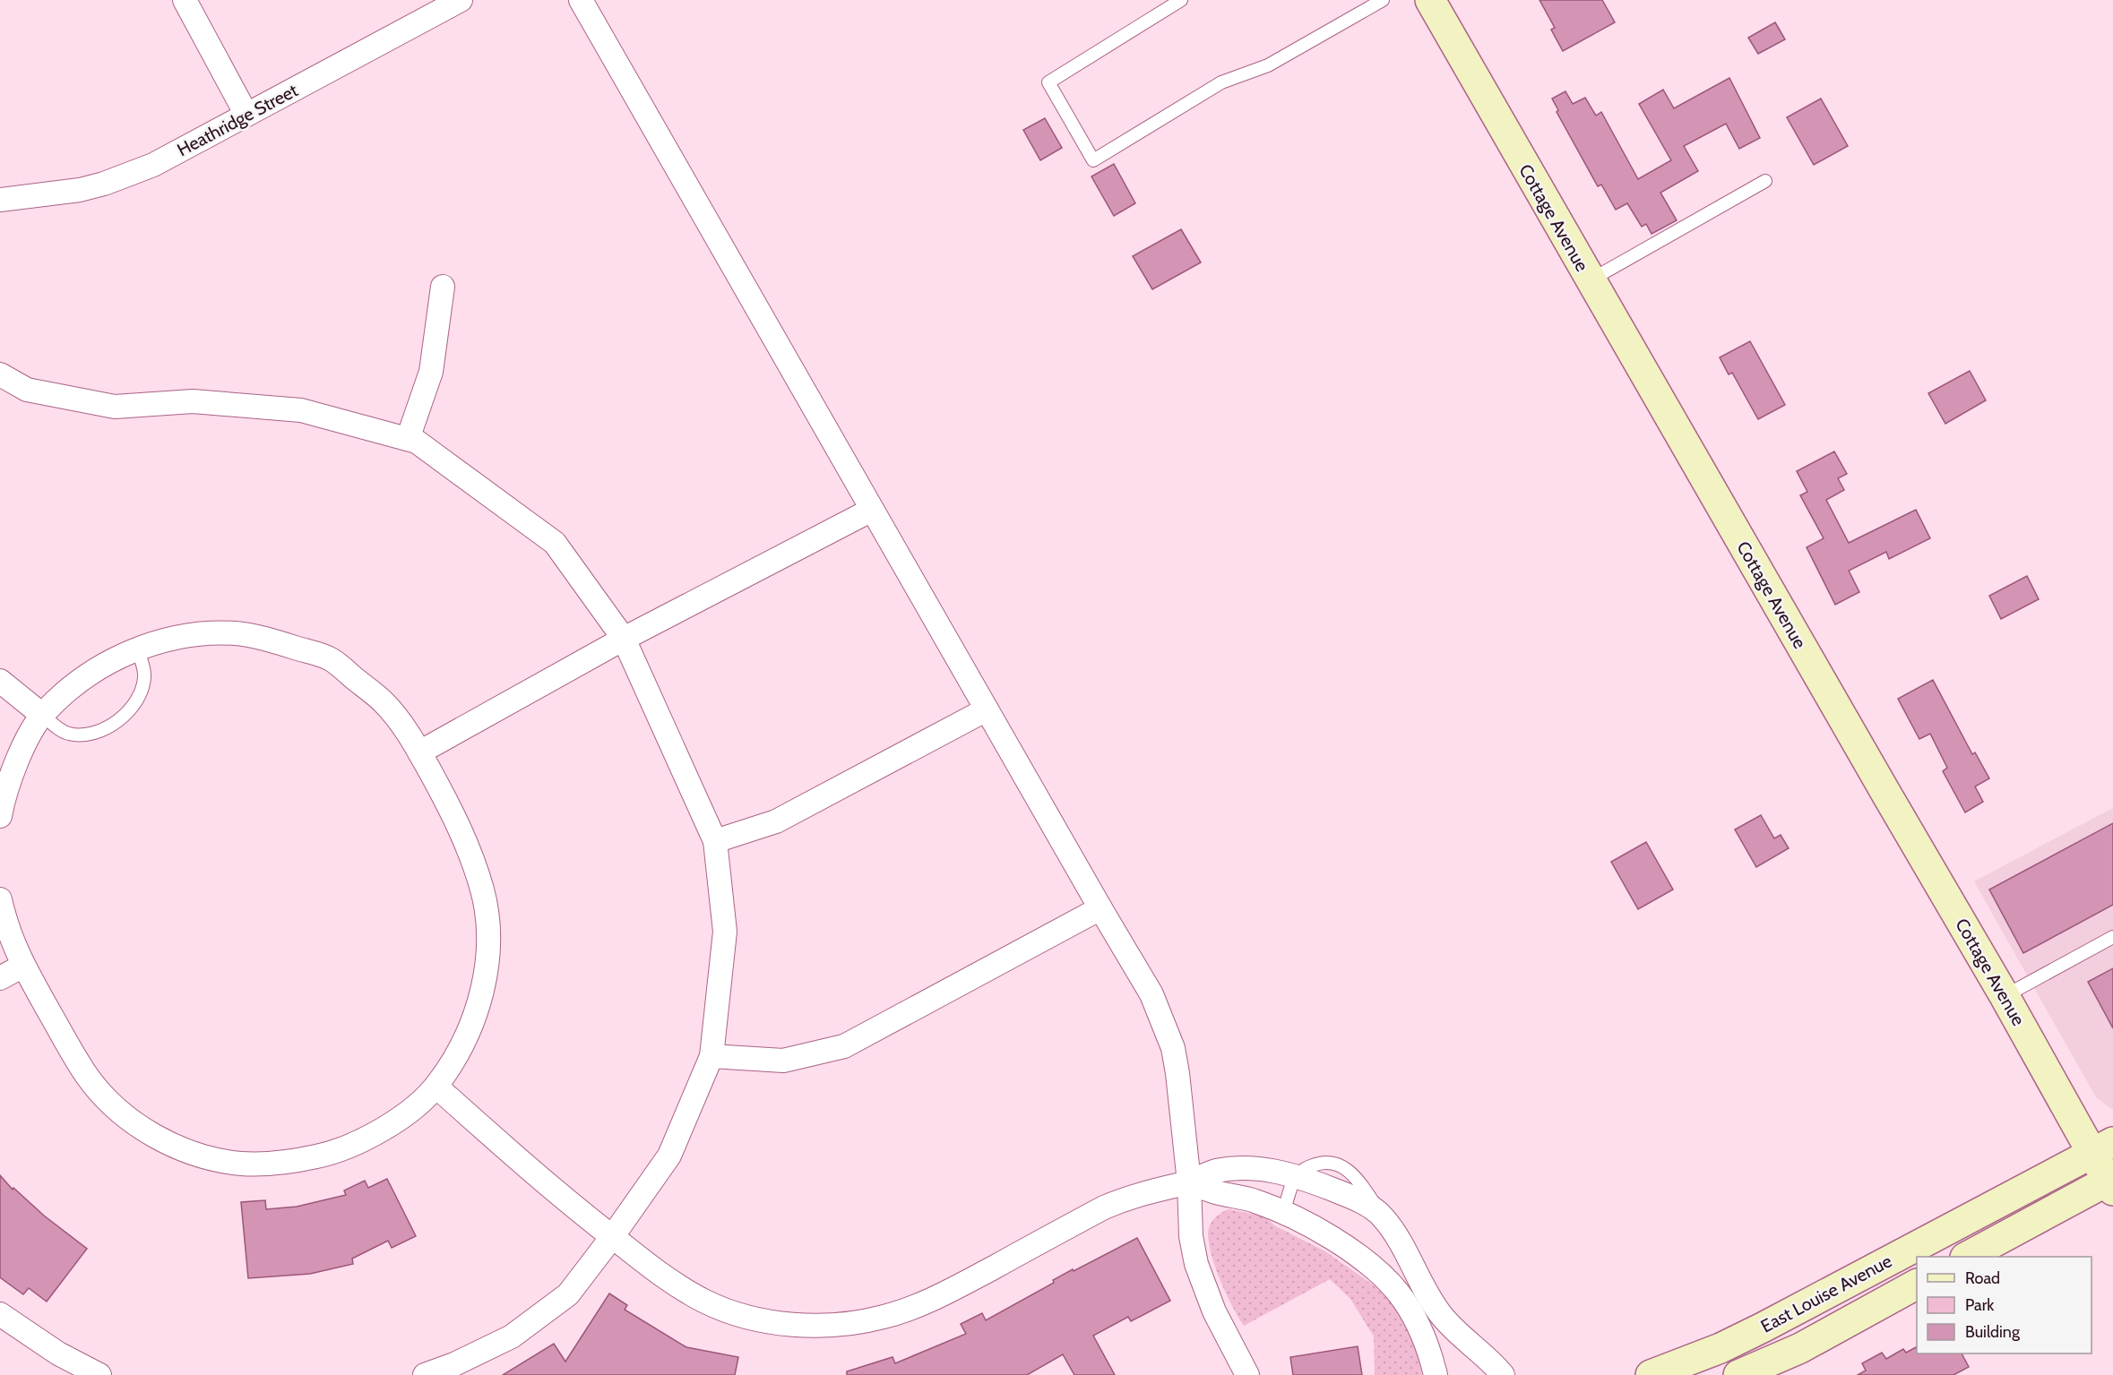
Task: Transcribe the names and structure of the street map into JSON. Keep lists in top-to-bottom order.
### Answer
{
  "streets": {
    "street": ["Heathridge Street", "Cottage Avenue", "East Louise Avenue"]
  },
  "crossings": [
    ["Cottage Avenue", "East Louise Avenue"]
  ],
  "legend": ["Road", "Park", "Building"]
}
